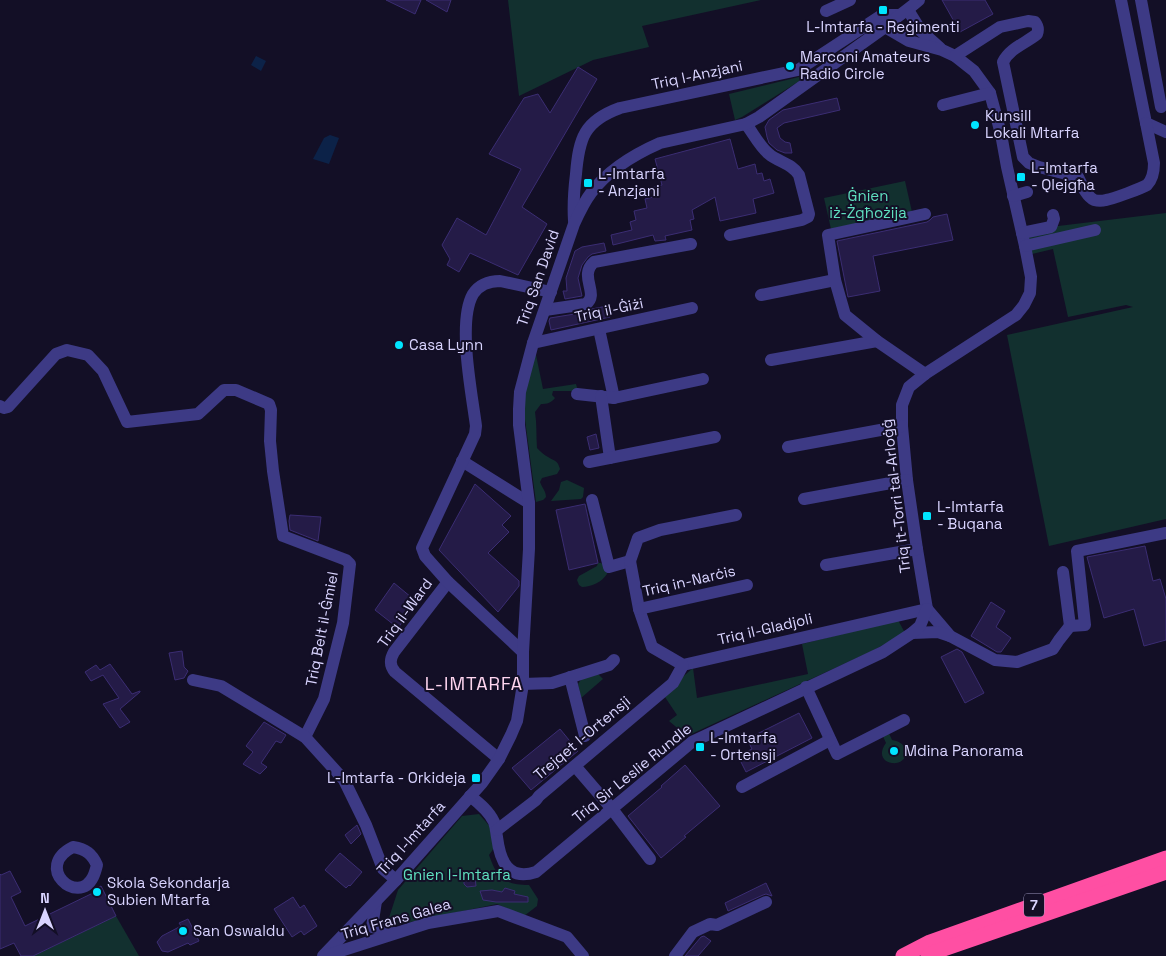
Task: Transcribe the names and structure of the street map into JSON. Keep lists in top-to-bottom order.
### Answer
{
  "streets": {
    "highway": ["7"],
    "street": [
      "Triq l-Anzjani",
      "Triq San David",
      "Triq il-Ġiżi",
      "Triq it-Torri tal-Arloġġ",
      "Triq in-Narċis",
      "Triq il-Ward",
      "Triq Belt il-Ġmiel",
      "Triq il-Gladjoli",
      "Trejqet l-Ortensji",
      "Triq Sir Leslie Rundle",
      "Triq l-Imtarfa",
      "Triq Frans Galea"
    ]
  },
  "crossings": [
    ["Triq l-Anzjani", "Triq San David"],
    ["Triq San David", "Triq il-Ġiżi"],
    ["Triq San David", "Triq il-Ward"],
    ["Triq San David", "Triq l-Imtarfa"],
    ["Triq it-Torri tal-Arloġġ", "Triq il-Gladjoli"],
    ["Triq it-Torri tal-Arloġġ", "Triq Sir Leslie Rundle"],
    ["Triq il-Ward", "Triq l-Imtarfa"],
    ["Triq il-Gladjoli", "Trejqet l-Ortensji"],
    ["Triq il-Gladjoli", "Triq Sir Leslie Rundle"],
    ["Trejqet l-Ortensji", "Triq Sir Leslie Rundle"],
    ["Triq Sir Leslie Rundle", "Triq l-Imtarfa"],
    ["Triq l-Imtarfa", "Triq Frans Galea"]
  ],
  "districts": ["L-IMTARFA"],
  "parks": ["Ġnien iż-Żgħożija", "Gnien l-Imtarfa"],
  "places": {
    "transit": [
      "L-Imtarfa - Reġimenti",
      "L-Imtarfa - Qlejgħa",
      "L-Imtarfa - Anzjani",
      "L-Imtarfa - Buqana",
      "L-Imtarfa - Ortensji",
      "L-Imtarfa - Orkideja"
    ],
    "other": [
      "Marconi Amateurs Radio Circle",
      "Kunsill Lokali Mtarfa",
      "Casa Lynn",
      "Mdina Panorama",
      "Skola Sekondarja Subien Mtarfa",
      "San Oswaldu"
    ]
  },
  "north": "top"
}
